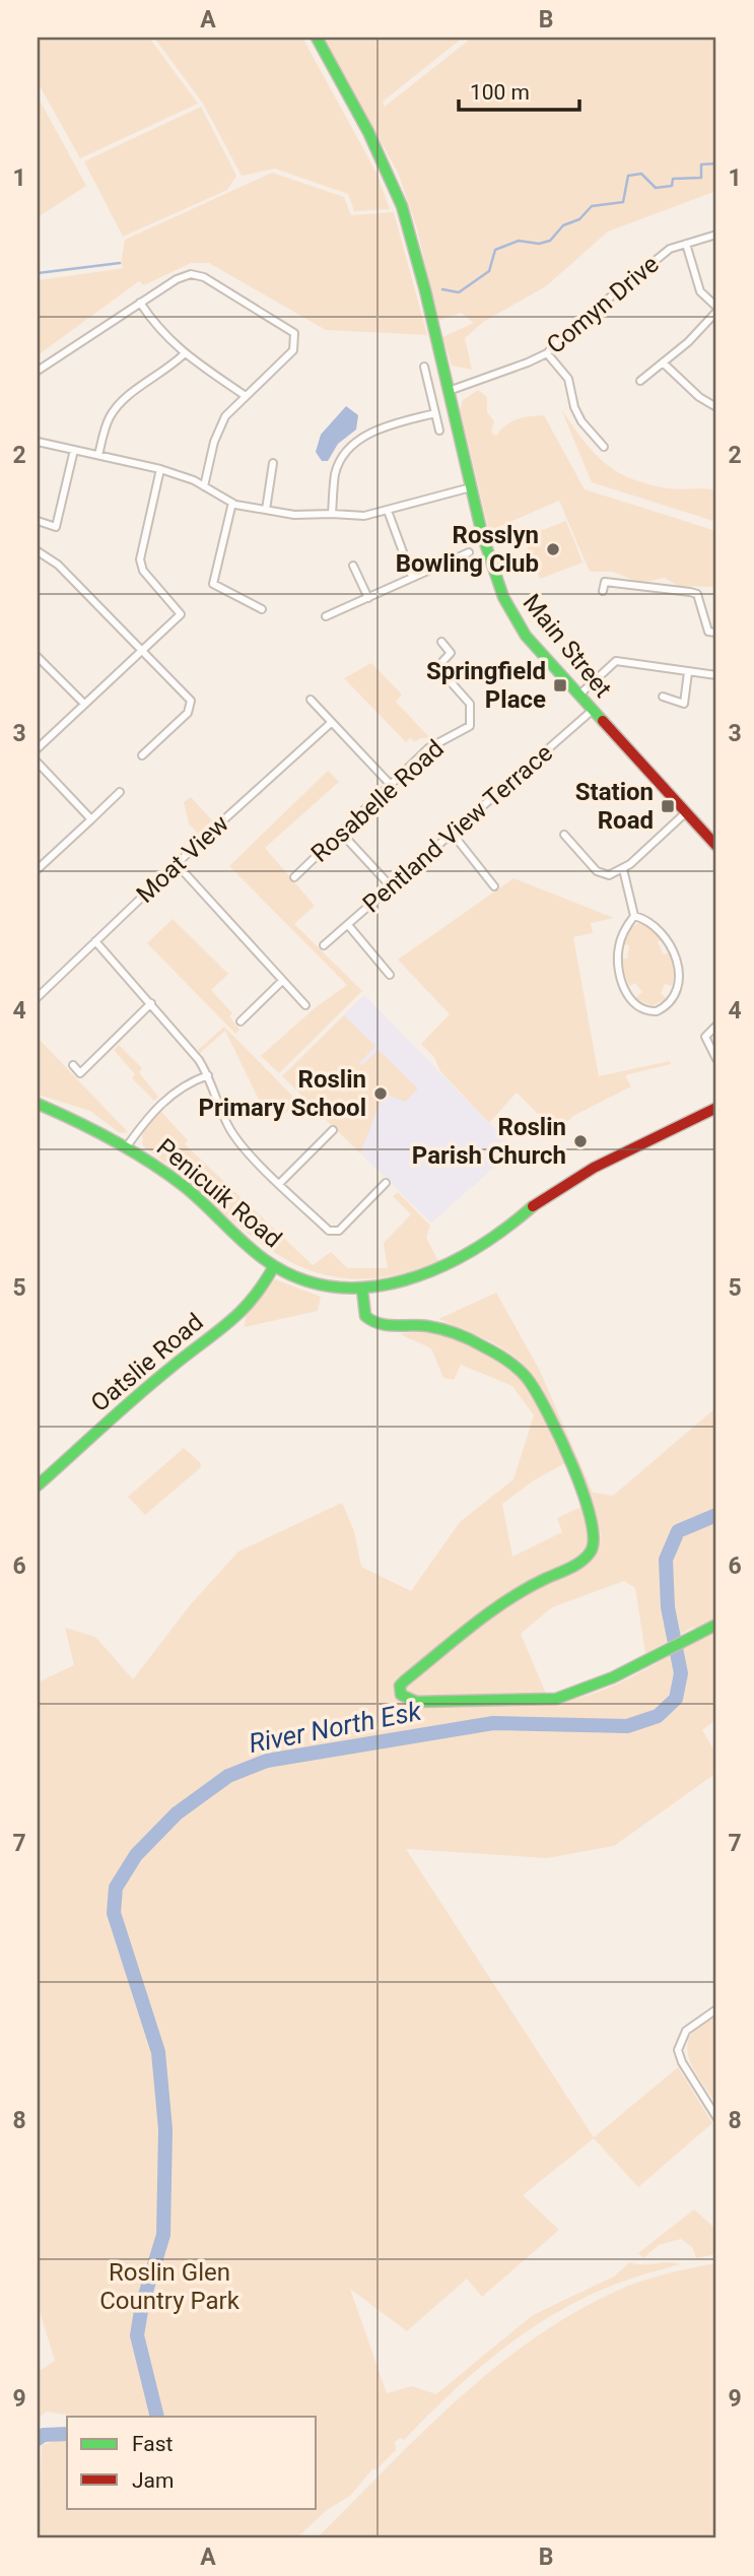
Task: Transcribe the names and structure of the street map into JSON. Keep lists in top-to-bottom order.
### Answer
{
  "streets": {
    "main road": ["Main Street", "Penicuik Road", "Oatslie Road"],
    "street": [
      "Comyn Drive",
      "Rosabelle Road",
      "Pentland View Terrace",
      "Moat View"
    ]
  },
  "crossings": [
    ["Comyn Drive", "Main Street"],
    ["Main Street", "Pentland View Terrace"],
    ["Penicuik Road", "Oatslie Road"]
  ],
  "water": ["River North Esk"],
  "parks": ["Roslin Glen Country Park"],
  "places": {
    "other": ["Rosslyn Bowling Club", "Roslin Primary School", "Roslin Parish Church"],
    "transit": ["Springfield Place", "Station Road"]
  },
  "legend": ["Fast", "Jam"],
  "scale_bar": "100 m",
  "grid": {
    "columns": ["A", "B"],
    "rows": [
      "1",
      "2",
      "3",
      "4",
      "5",
      "6",
      "7",
      "8",
      "9"
    ]
  }
}
